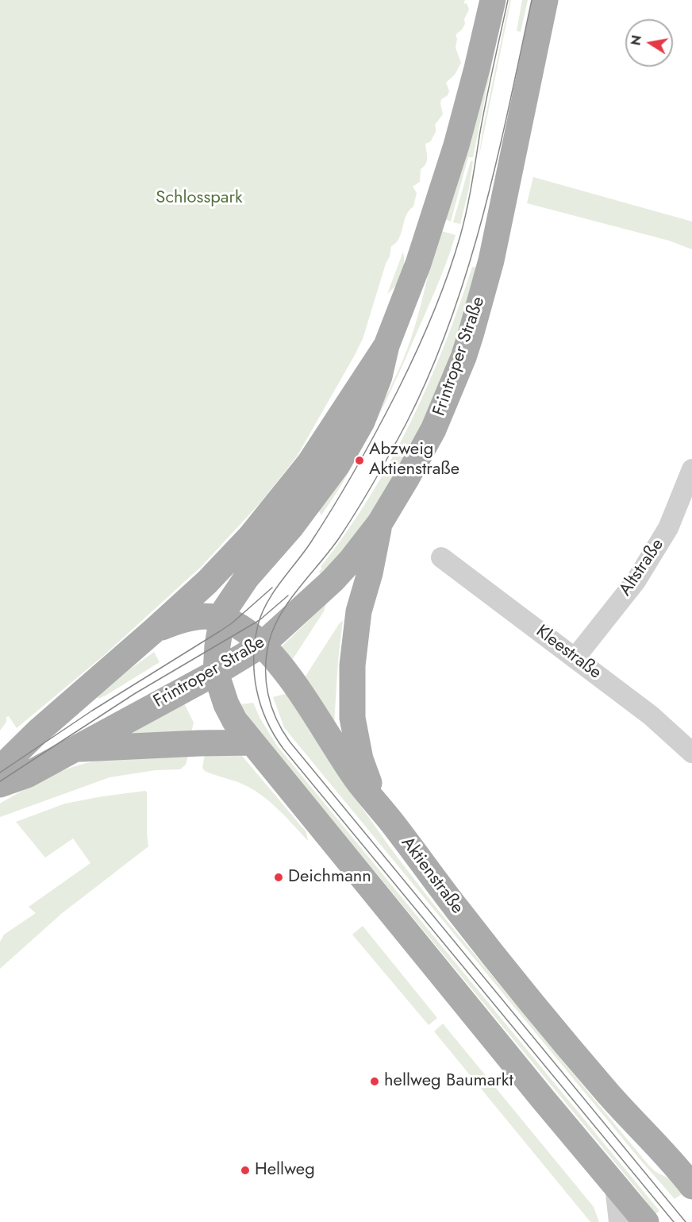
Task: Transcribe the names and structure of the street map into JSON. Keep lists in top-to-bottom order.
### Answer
{
  "streets": {
    "main road": ["Frintroper Straße", "Aktienstraße"],
    "street": ["Altstraße", "Kleestraße"]
  },
  "crossings": [
    ["Frintroper Straße", "Aktienstraße"],
    ["Altstraße", "Kleestraße"]
  ],
  "parks": ["Schlosspark"],
  "places": [
    "Abzweig Aktienstraße",
    "Deichmann",
    "hellweg Baumarkt",
    "Hellweg"
  ],
  "north": "left"
}
